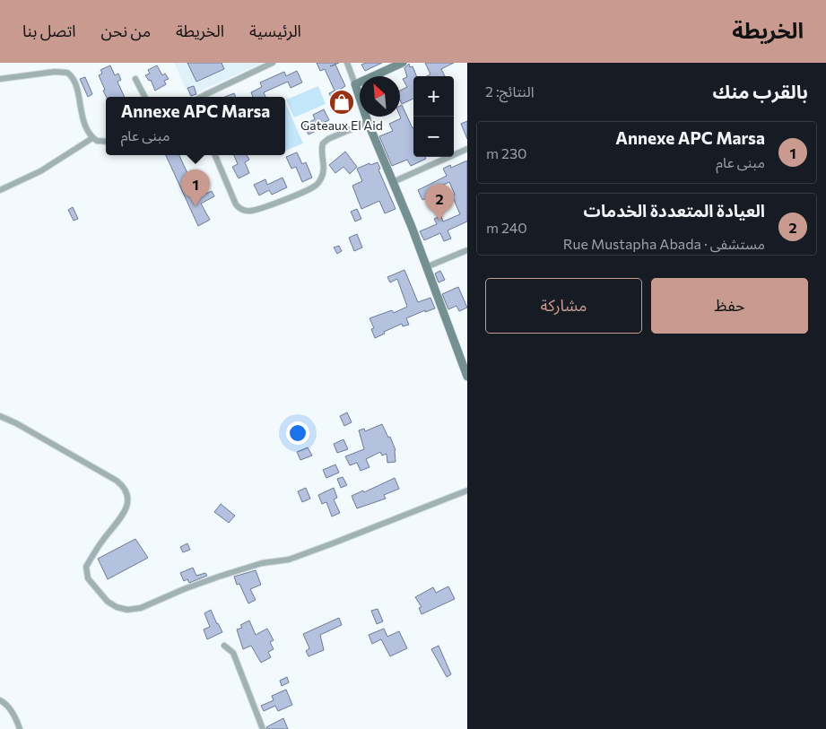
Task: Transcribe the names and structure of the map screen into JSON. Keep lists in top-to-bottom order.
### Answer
{
  "places": {
    "shop": ["Gateaux El Aid"]
  },
  "north": "top left",
  "page": {
    "header": "الخريطة",
    "nav": [
      "الرئيسية",
      "الخريطة",
      "من نحن",
      "اتصل بنا"
    ],
    "heading": ["بالقرب منك", "النتائج: 2"],
    "map_buttons": ["+", "−"],
    "popup": ["Annexe APC Marsa", "مبنى عام"],
    "list": [
      {
        "mark": "1",
        "name": "Annexe APC Marsa",
        "note": "مبنى عام",
        "value": "230 m"
      },
      {
        "mark": "2",
        "name": "العيادة المتعددة الخدمات",
        "note": "مستشفى · Rue Mustapha Abada",
        "value": "240 m"
      }
    ],
    "pins": ["1", "2"],
    "buttons": ["حفظ", "مشاركة"]
  }
}
